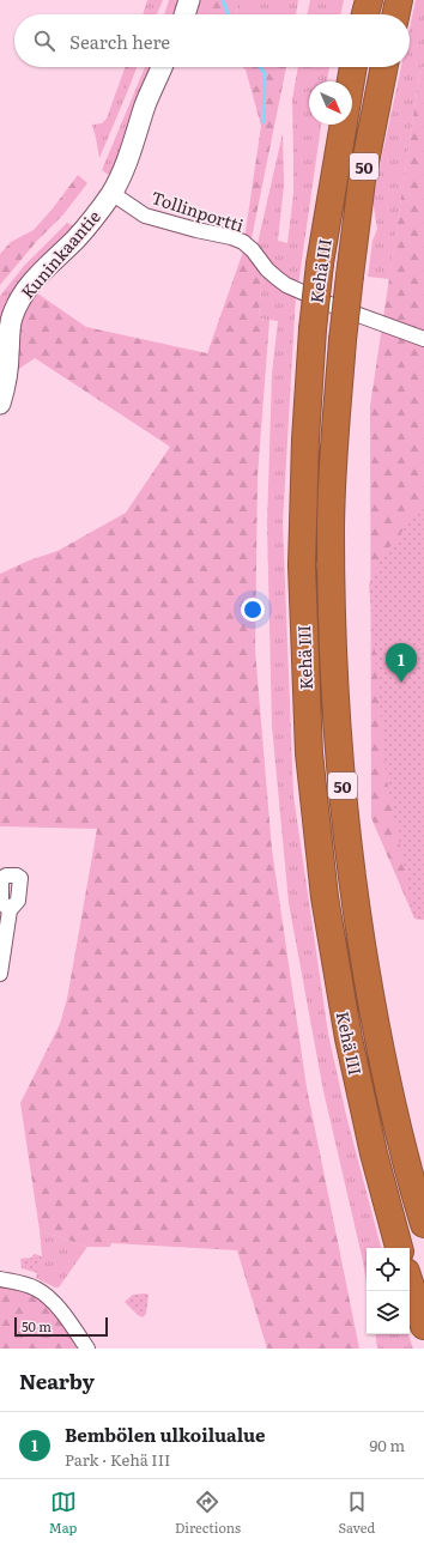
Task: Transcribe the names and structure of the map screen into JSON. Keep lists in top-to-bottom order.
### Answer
{
  "streets": {
    "highway": ["50", "Kehä III"],
    "main road": ["Kuninkaantie"],
    "street": ["Tollinportti"]
  },
  "crossings": [
    ["Tollinportti", "Kuninkaantie"]
  ],
  "scale_bar": "50 m",
  "north": "bottom right",
  "page": {
    "search": "Search here",
    "pins": "1",
    "scale": "50 m",
    "heading": "Nearby",
    "list": [
      {
        "mark": "1",
        "name": "Bembölen ulkoilualue",
        "note": "Park · Kehä III",
        "value": "90 m"
      }
    ],
    "nav": ["Map", "Directions", "Saved"]
  }
}
